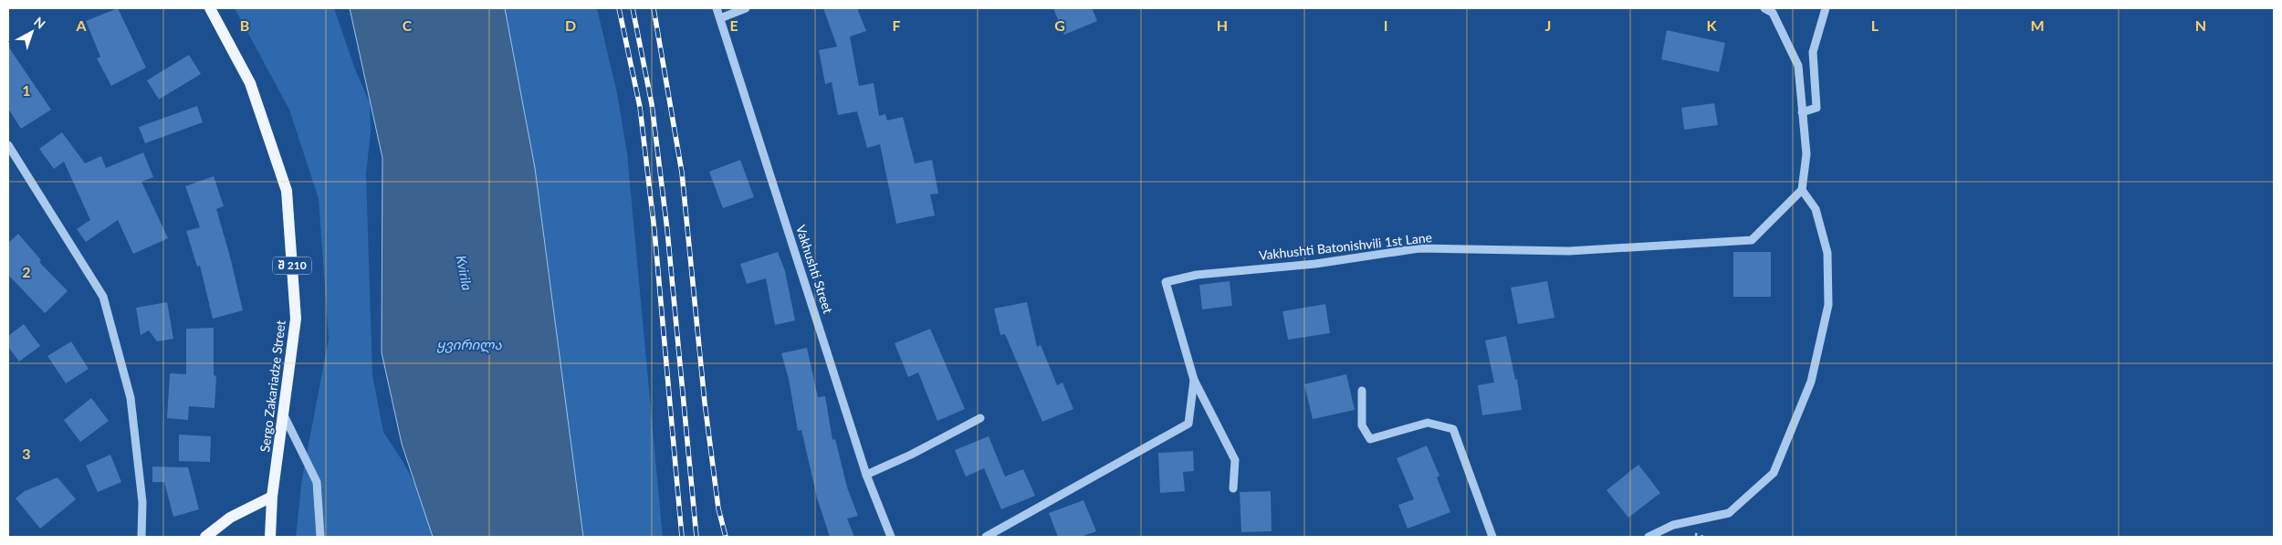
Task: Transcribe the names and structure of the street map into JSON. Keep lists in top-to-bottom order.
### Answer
{
  "streets": {
    "main road": ["შ 210", "Sergo Zakariadze Street"],
    "street": ["Vakhushti Batonishvili 1st Lane", "Vakhushti Street"]
  },
  "water": ["Kvirila", "ყვირილა"],
  "north": "top right",
  "grid": {
    "columns": [
      "A",
      "B",
      "C",
      "D",
      "E",
      "F",
      "G",
      "H",
      "I",
      "J",
      "K",
      "L",
      "M",
      "N"
    ],
    "rows": ["1", "2", "3"]
  }
}
